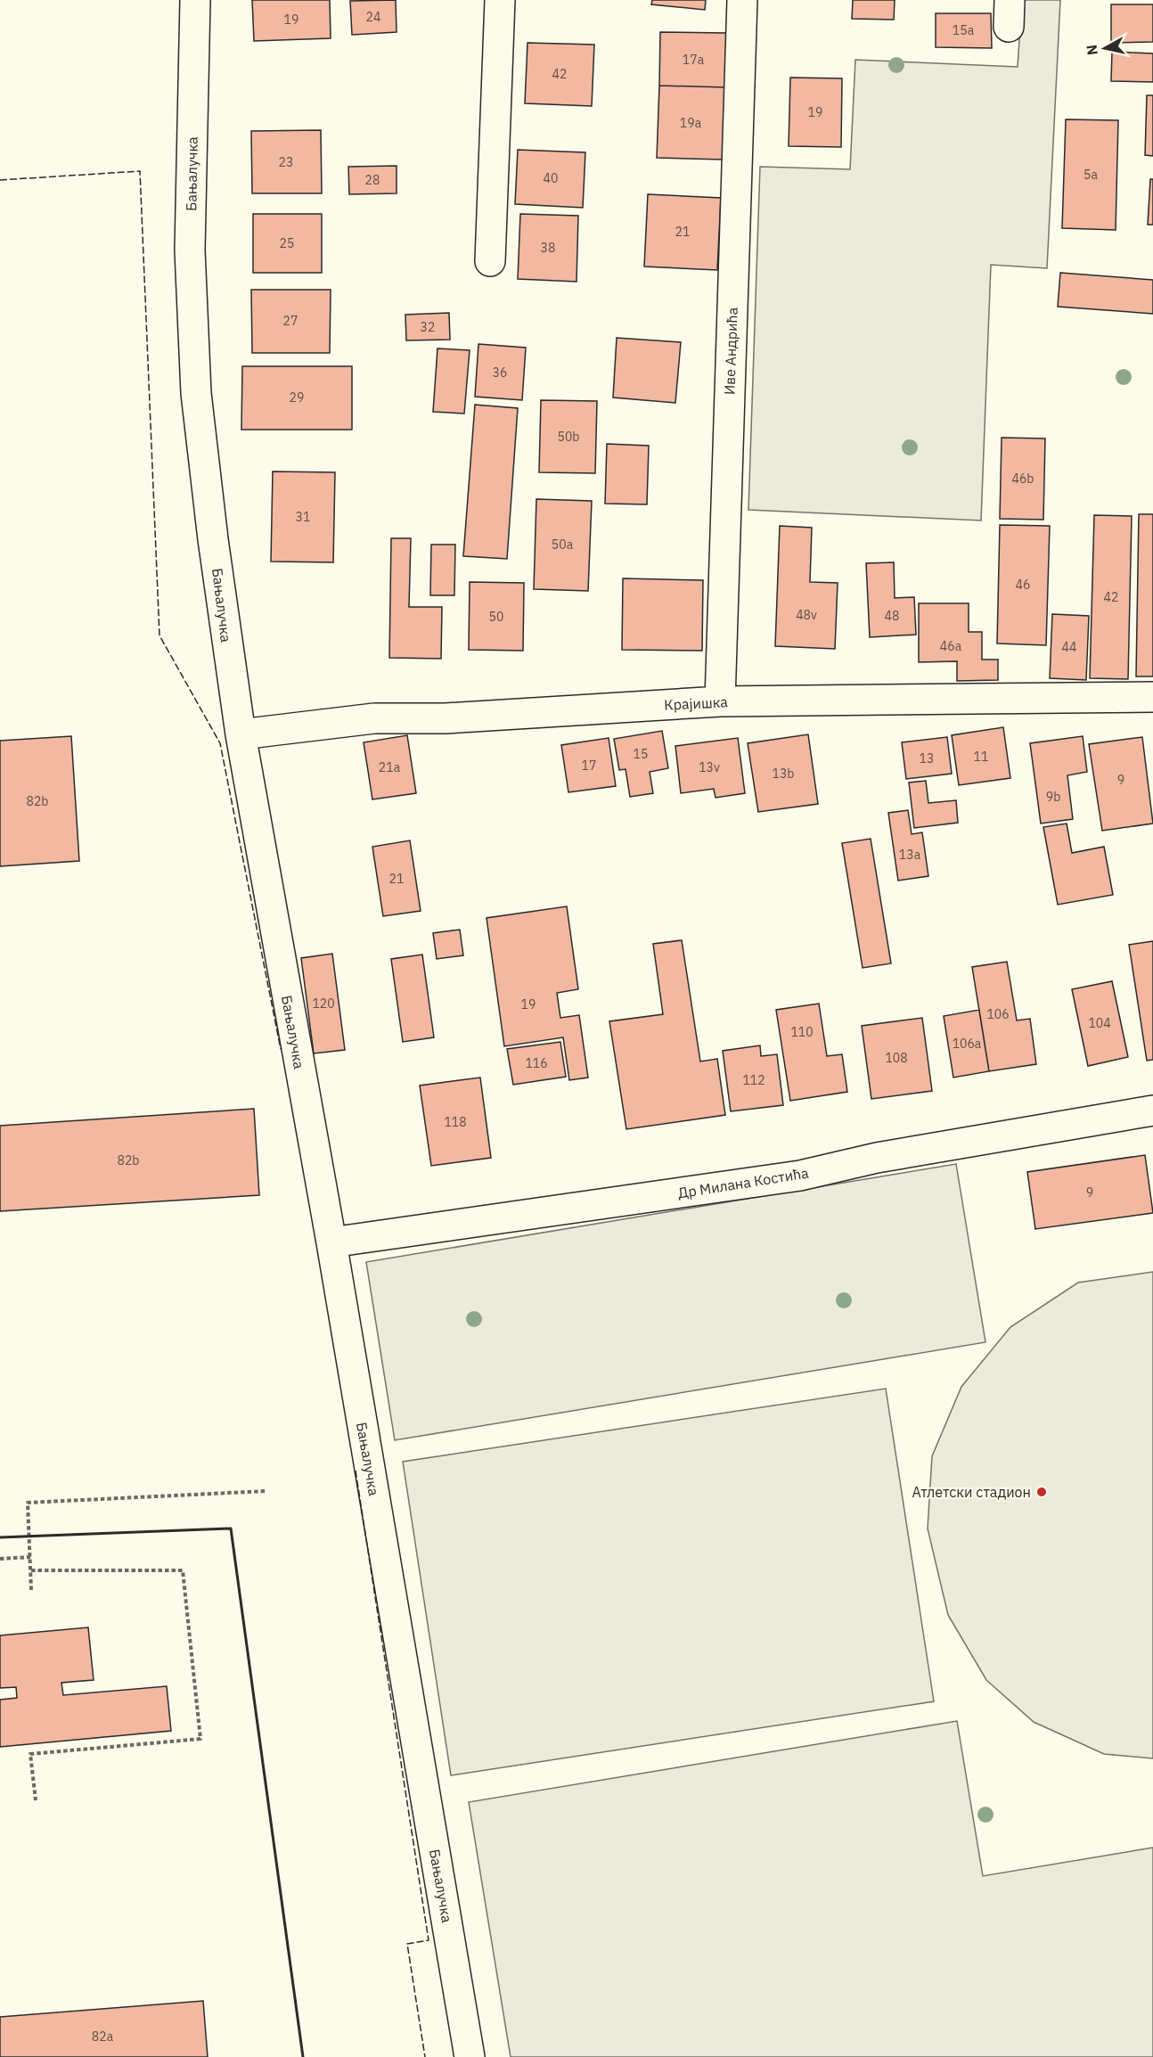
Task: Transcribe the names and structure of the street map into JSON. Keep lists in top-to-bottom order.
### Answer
{
  "streets": {
    "street": [
      "Бањалучка",
      "Иве Андрића",
      "Крајишка",
      "Др Милана Костића"
    ]
  },
  "crossings": [
    ["Бањалучка", "Крајишка"],
    ["Бањалучка", "Др Милана Костића"],
    ["Иве Андрића", "Крајишка"]
  ],
  "places": ["Атлетски стадион"],
  "house_numbers": [
    "24",
    "19",
    "15a",
    "17a",
    "42",
    "19",
    "19a",
    "23",
    "5a",
    "40",
    "28",
    "21",
    "25",
    "38",
    "27",
    "32",
    "36",
    "29",
    "50b",
    "46b",
    "31",
    "50a",
    "46",
    "42",
    "48v",
    "48",
    "50",
    "46a",
    "44",
    "15",
    "11",
    "13",
    "17",
    "21a",
    "13v",
    "13b",
    "9",
    "9b",
    "82b",
    "13a",
    "21",
    "120",
    "19",
    "106",
    "104",
    "110",
    "106a",
    "108",
    "116",
    "112",
    "118",
    "82b",
    "9",
    "82a"
  ],
  "north": "left"
}
